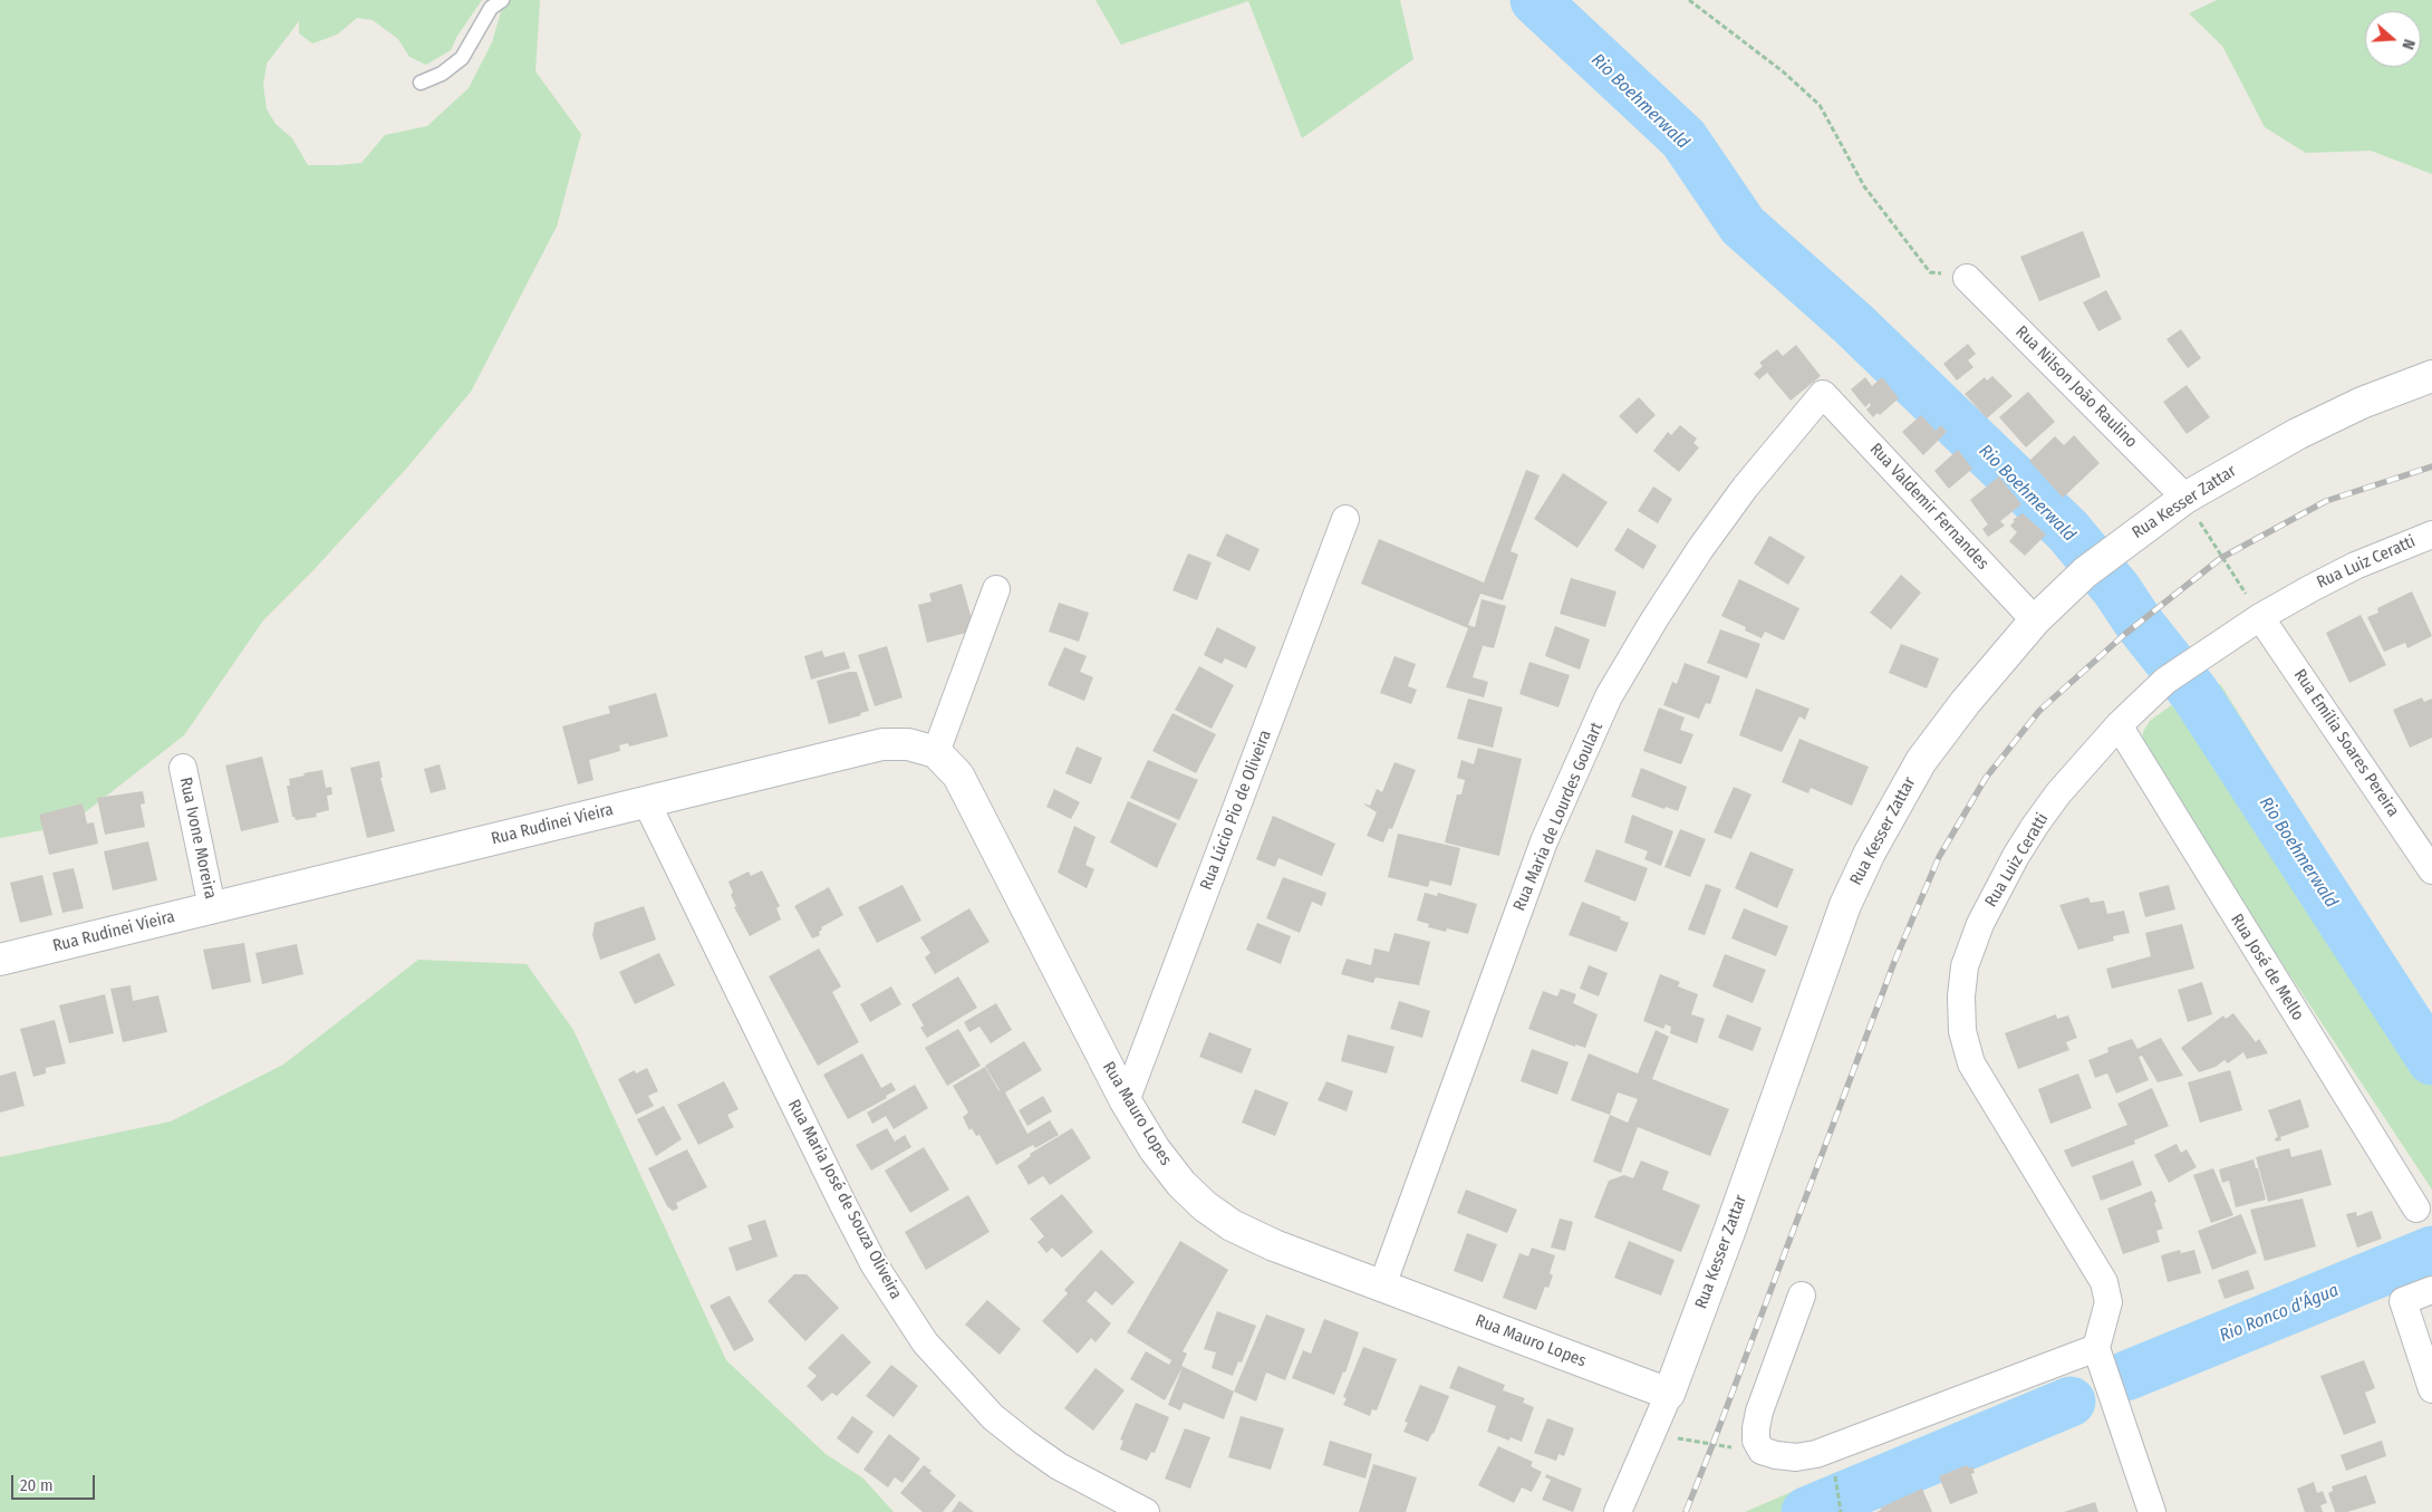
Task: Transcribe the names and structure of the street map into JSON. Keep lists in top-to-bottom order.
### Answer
{
  "streets": {
    "street": [
      "Rua Nilson João Raulino",
      "Rua Kesser Zattar",
      "Rua Valdemir Fernandes",
      "Rua Luiz Ceratti",
      "Rua Emília Soares Pereira",
      "Rua Lúcio Pio de Oliveira",
      "Rua Maria de Lourdes Goulart",
      "Rua Rudinei Vieira",
      "Rua Ivone Moreira",
      "Rua José de Mello",
      "Rua Mauro Lopes",
      "Rua Maria José de Souza Oliveira"
    ]
  },
  "crossings": [
    ["Rua Nilson João Raulino", "Rua Kesser Zattar"],
    ["Rua Kesser Zattar", "Rua Valdemir Fernandes"],
    ["Rua Kesser Zattar", "Rua Mauro Lopes"],
    ["Rua Valdemir Fernandes", "Rua Maria de Lourdes Goulart"],
    ["Rua Luiz Ceratti", "Rua Emília Soares Pereira"],
    ["Rua Luiz Ceratti", "Rua José de Mello"],
    ["Rua Lúcio Pio de Oliveira", "Rua Mauro Lopes"],
    ["Rua Maria de Lourdes Goulart", "Rua Mauro Lopes"],
    ["Rua Rudinei Vieira", "Rua Ivone Moreira"],
    ["Rua Rudinei Vieira", "Rua Mauro Lopes"],
    ["Rua Rudinei Vieira", "Rua Maria José de Souza Oliveira"]
  ],
  "water": ["Rio Boehmerwald", "Rio Ronco d'Água"],
  "scale_bar": "20 m",
  "north": "right"
}
